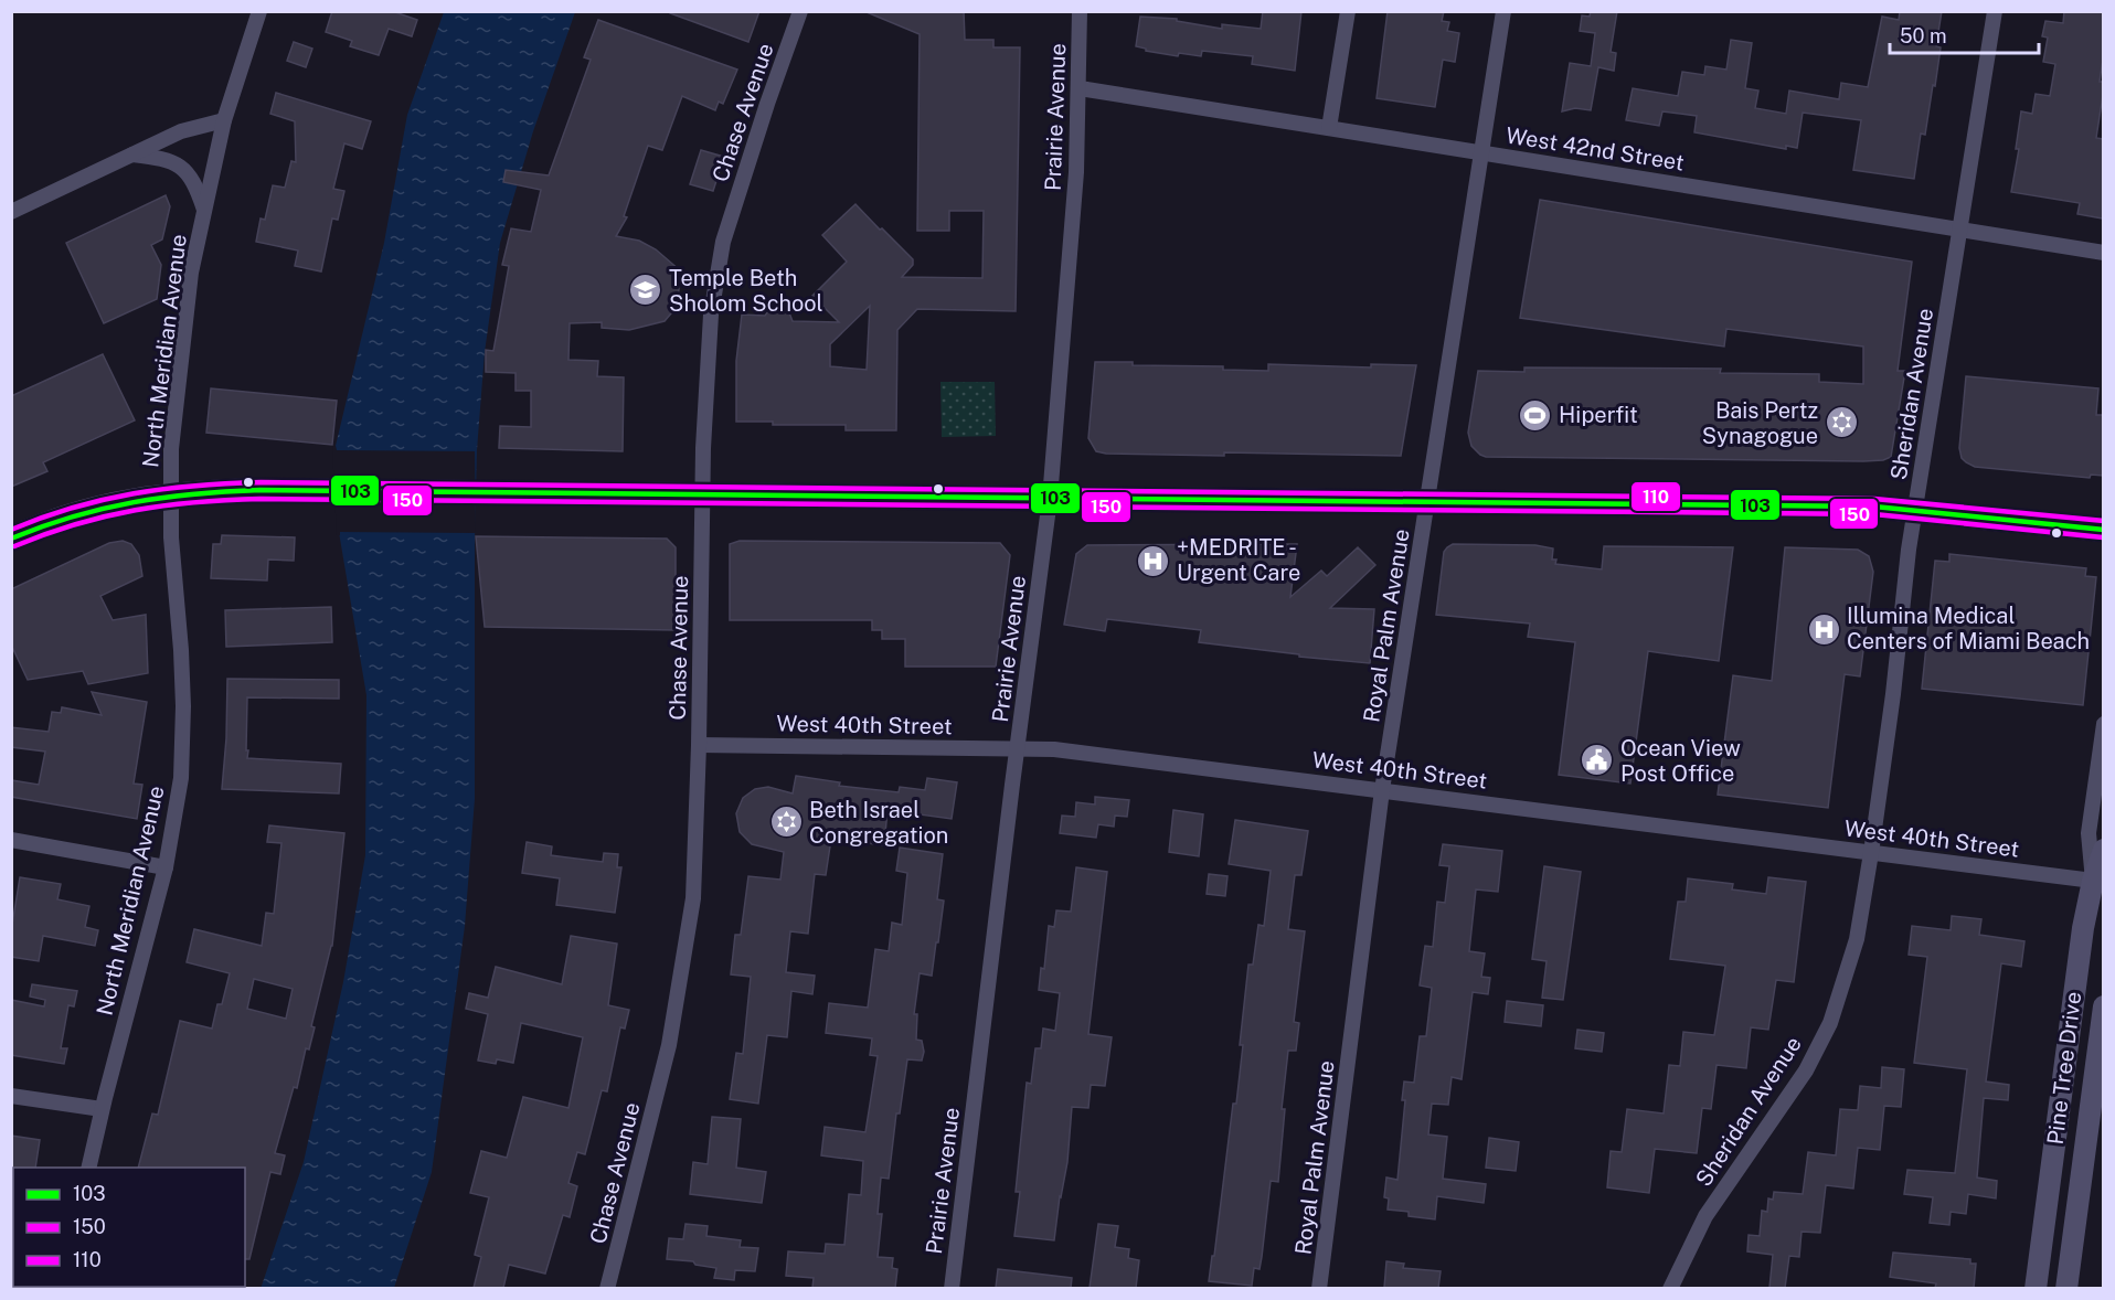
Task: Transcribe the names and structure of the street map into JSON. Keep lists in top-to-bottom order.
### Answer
{
  "streets": {
    "main road": ["Pine Tree Drive"],
    "street": [
      "Chase Avenue",
      "Prairie Avenue",
      "West 42nd Street",
      "North Meridian Avenue",
      "Sheridan Avenue",
      "Royal Palm Avenue",
      "West 40th Street"
    ]
  },
  "crossings": [
    ["Chase Avenue", "West 40th Street"],
    ["Prairie Avenue", "West 42nd Street"],
    ["Prairie Avenue", "West 40th Street"],
    ["West 42nd Street", "Sheridan Avenue"],
    ["West 42nd Street", "Royal Palm Avenue"],
    ["Sheridan Avenue", "West 40th Street"],
    ["Royal Palm Avenue", "West 40th Street"],
    ["West 40th Street", "Pine Tree Drive"]
  ],
  "places": {
    "school or university": ["Temple Beth Sholom School"],
    "sports": ["Hiperfit"],
    "synagogue": ["Bais Pertz Synagogue", "Beth Israel Congregation"],
    "hospital": ["+MEDRITE - Urgent Care", "Illumina Medical Centers of Miami Beach"],
    "public building": ["Ocean View Post Office"]
  },
  "lines": ["transit line 110", "transit line 103", "transit line 150"],
  "legend": ["103", "150", "110"],
  "scale_bar": "50 m"
}
